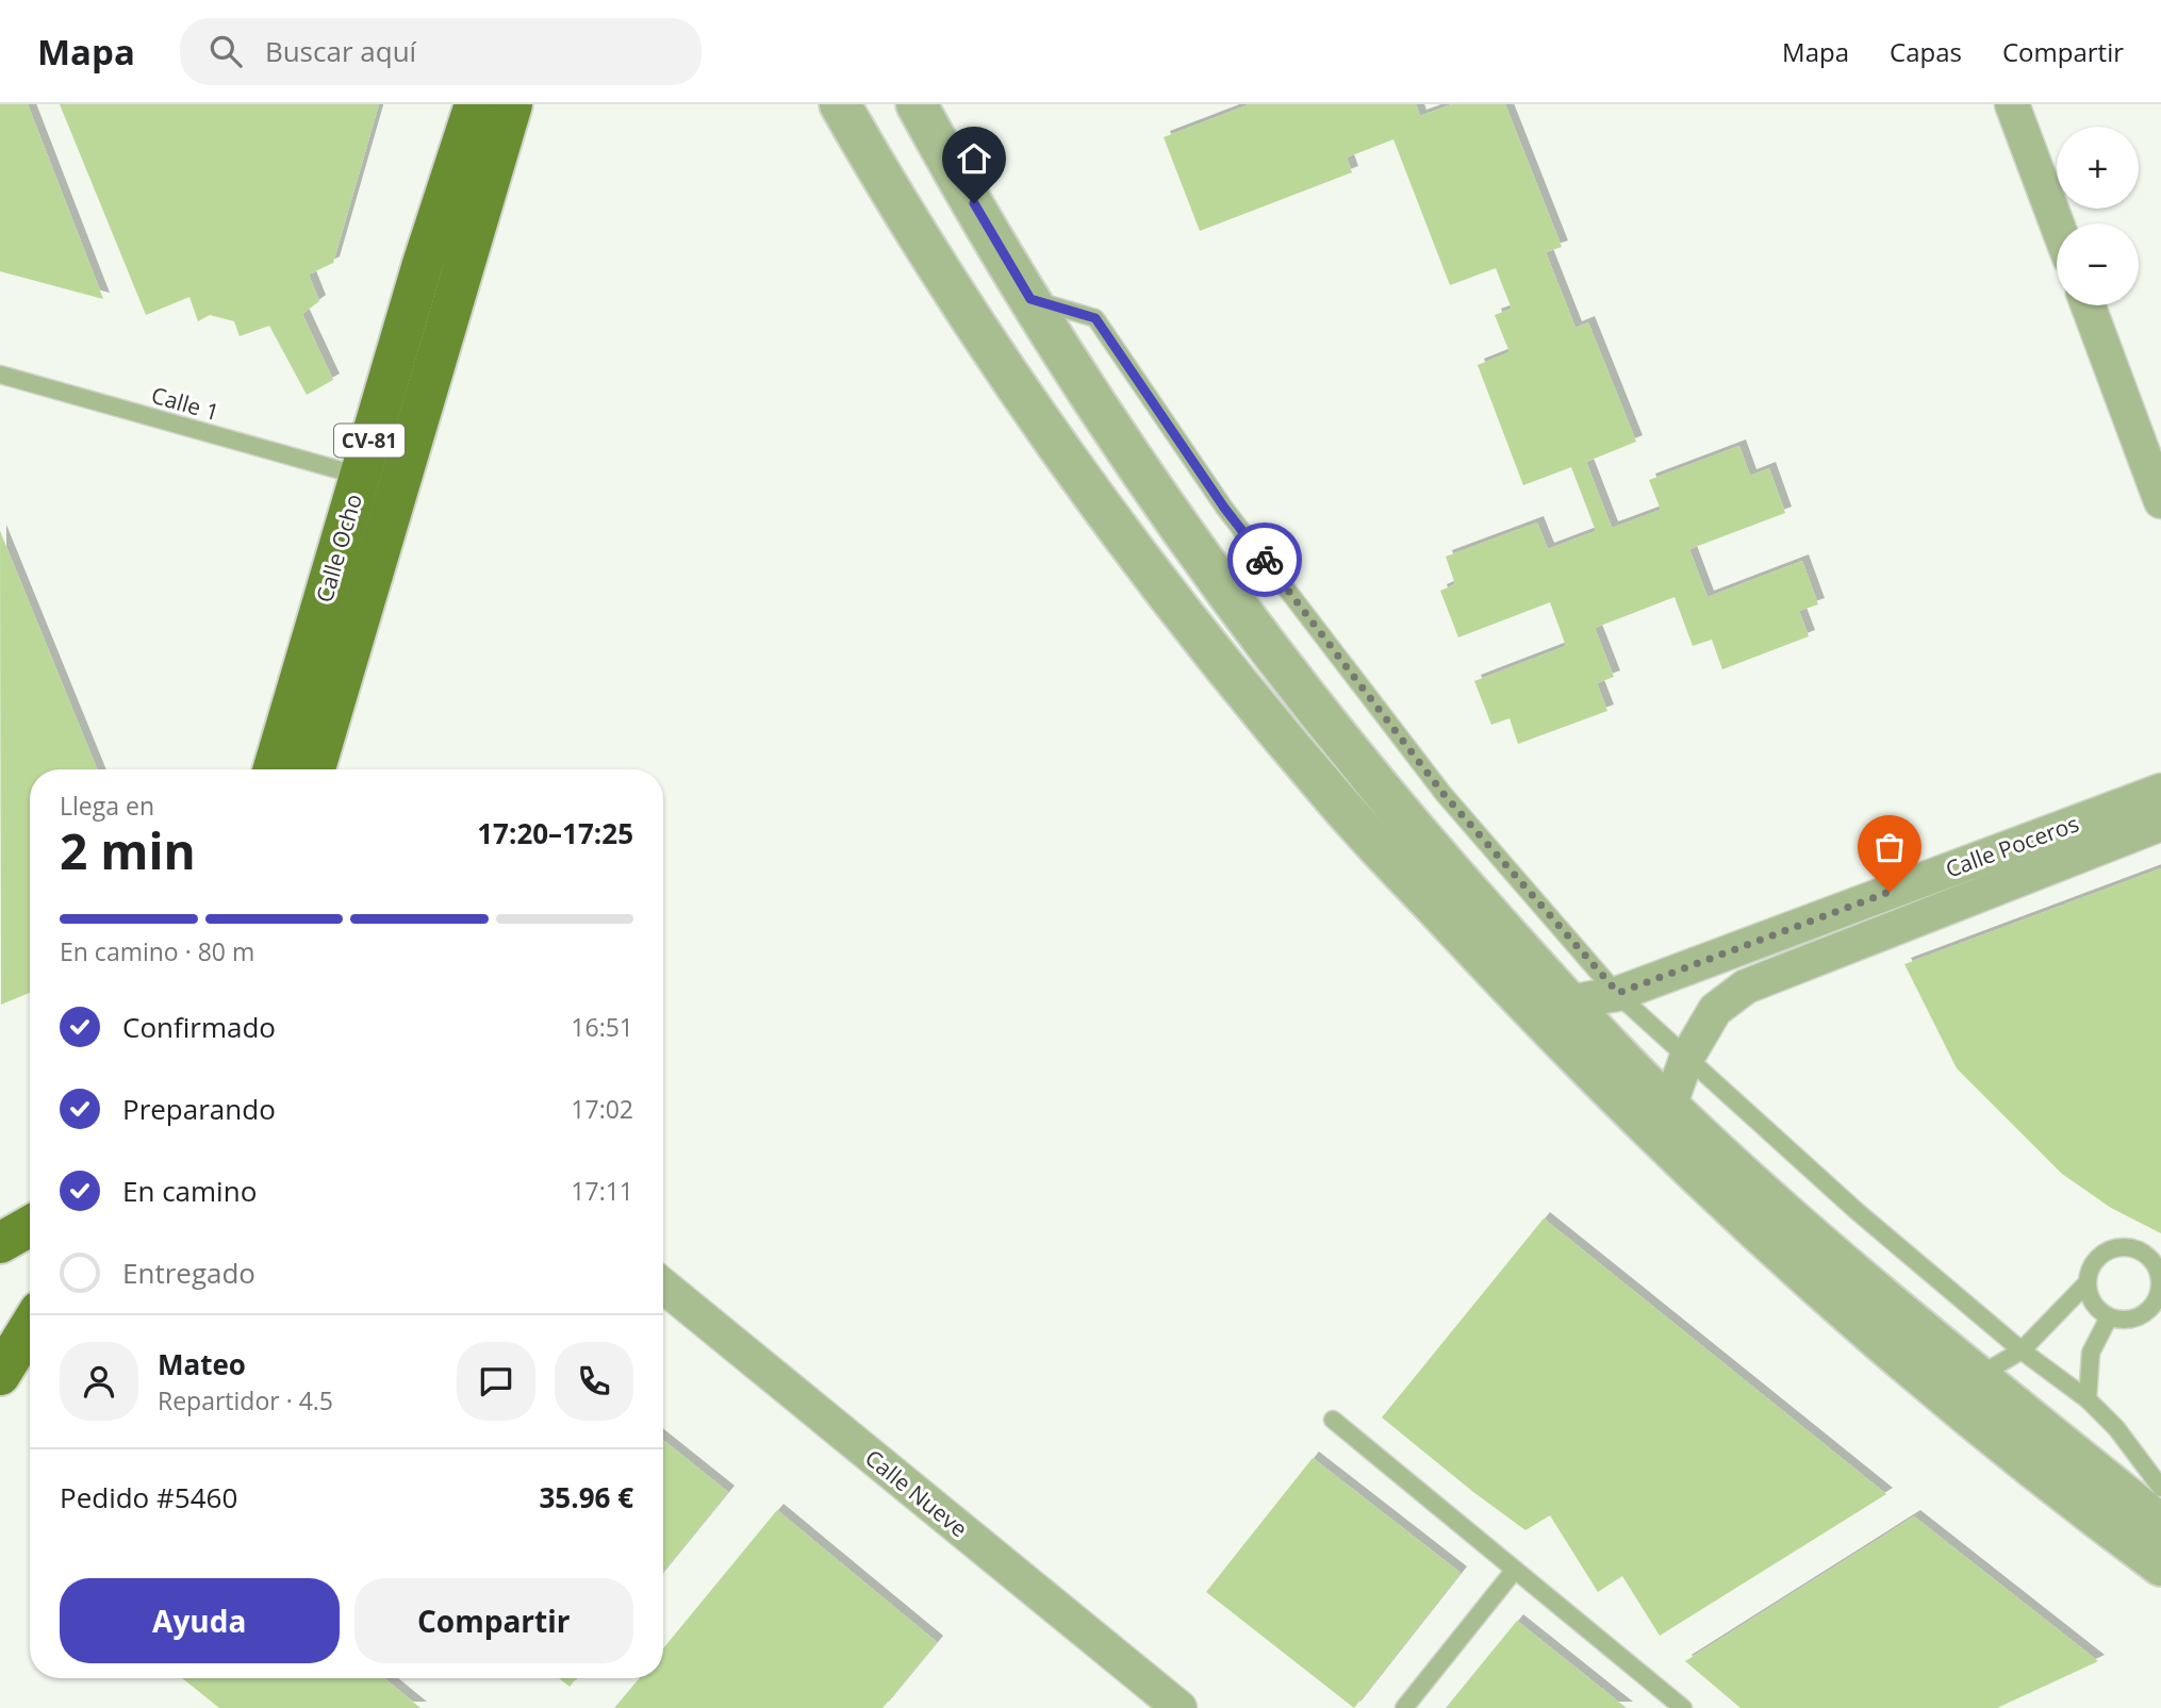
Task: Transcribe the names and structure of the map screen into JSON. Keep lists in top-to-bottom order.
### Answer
{
  "streets": {
    "main road": ["CV-81", "Calle Ocho"],
    "street": ["Calle Poceros", "Calle Nueve"],
    "lane": ["Calle 1"]
  },
  "crossings": [
    ["Calle 1", "Calle Ocho"]
  ],
  "page": {
    "header": "Mapa",
    "search": "Buscar aquí",
    "nav": ["Mapa", "Capas", "Compartir"],
    "map_buttons": ["+", "−"],
    "heading": ["2 min", "Llega en", "17:20–17:25"],
    "panel": [
      "Mateo",
      "Repartidor · 4.5",
      "Pedido #5460",
      "35.96 €"
    ],
    "bar": "En camino · 80 m",
    "list": [
      ["Confirmado", "16:51"],
      ["Preparando", "17:02"],
      ["En camino", "17:11"],
      "Entregado"
    ],
    "buttons": ["Ayuda", "Compartir"]
  }
}
